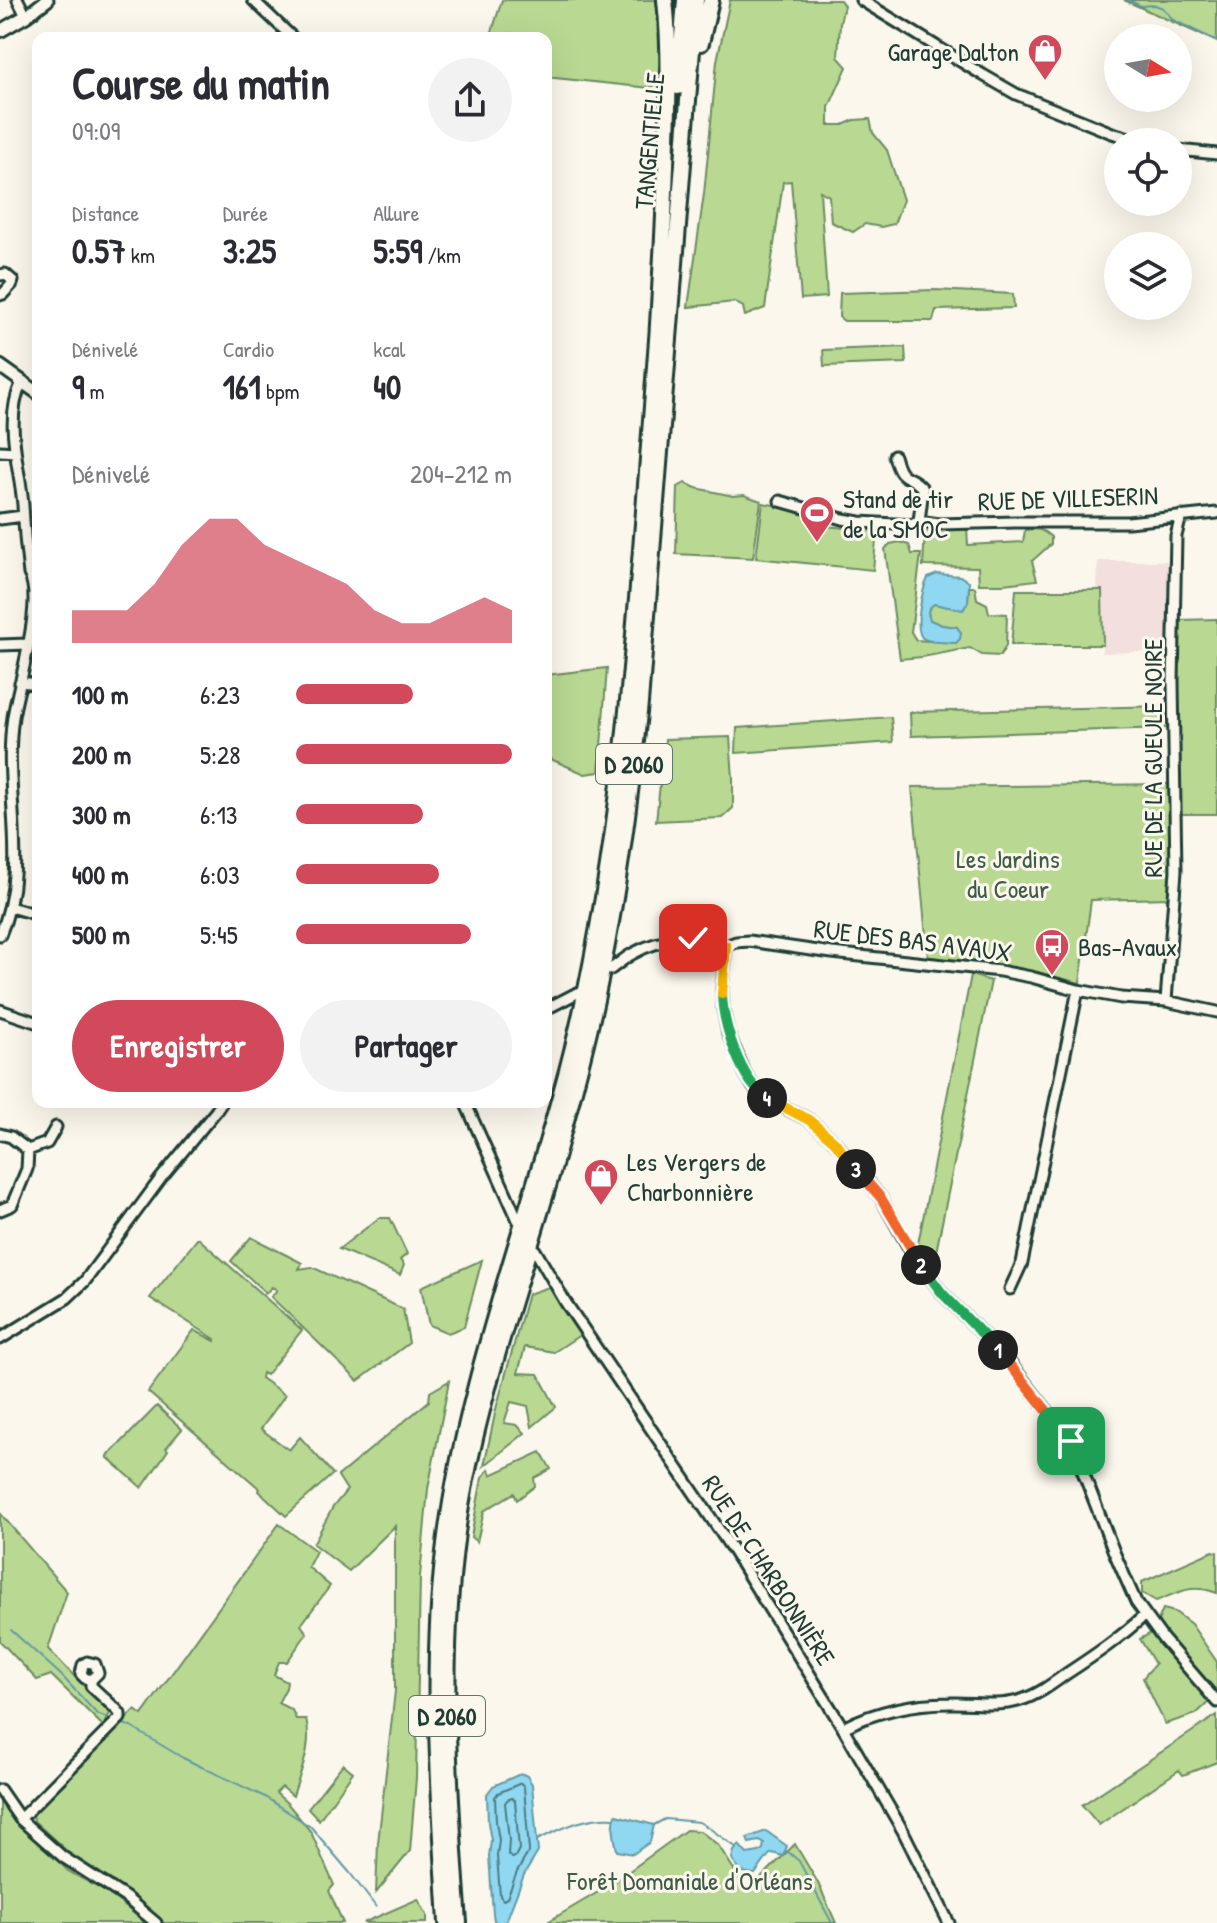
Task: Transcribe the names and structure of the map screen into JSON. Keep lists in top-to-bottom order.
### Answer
{
  "streets": {
    "highway": ["TANGENTIELLE", "D 2060"],
    "street": [
      "RUE DE VILLESERIN",
      "RUE DE LA GUEULE NOIRE",
      "RUE DES BAS AVAUX",
      "RUE DE CHARBONNIÈRE"
    ]
  },
  "crossings": [
    ["TANGENTIELLE", "D 2060"],
    ["RUE DE VILLESERIN", "RUE DE LA GUEULE NOIRE"],
    ["RUE DE LA GUEULE NOIRE", "RUE DES BAS AVAUX"]
  ],
  "parks": ["Les Jardins du Coeur", "Forêt Domaniale d'Orléans"],
  "places": {
    "shop": ["Garage Dalton", "Les Vergers de Charbonnière"],
    "sports": ["Stand de tir de la SMOC"],
    "bus stop": ["Bas-Avaux"]
  },
  "north": "right",
  "page": {
    "heading": ["Course du matin", "09:09"],
    "stats": [
      ["Distance", "0.57 km"],
      ["Durée", "3:25"],
      ["Allure", "5:59 /km"],
      ["Dénivelé", "9 m"],
      ["Cardio", "161 bpm"],
      ["kcal", "40"]
    ],
    "chart": ["Dénivelé", "204–212 m"],
    "list": [
      {
        "name": "100 m",
        "note": "6:23"
      },
      {
        "name": "200 m",
        "note": "5:28"
      },
      {
        "name": "300 m",
        "note": "6:13"
      },
      {
        "name": "400 m",
        "note": "6:03"
      },
      {
        "name": "500 m",
        "note": "5:45"
      }
    ],
    "buttons": ["Enregistrer", "Partager"],
    "pins": [
      "4",
      "3",
      "2",
      "1"
    ]
  }
}
